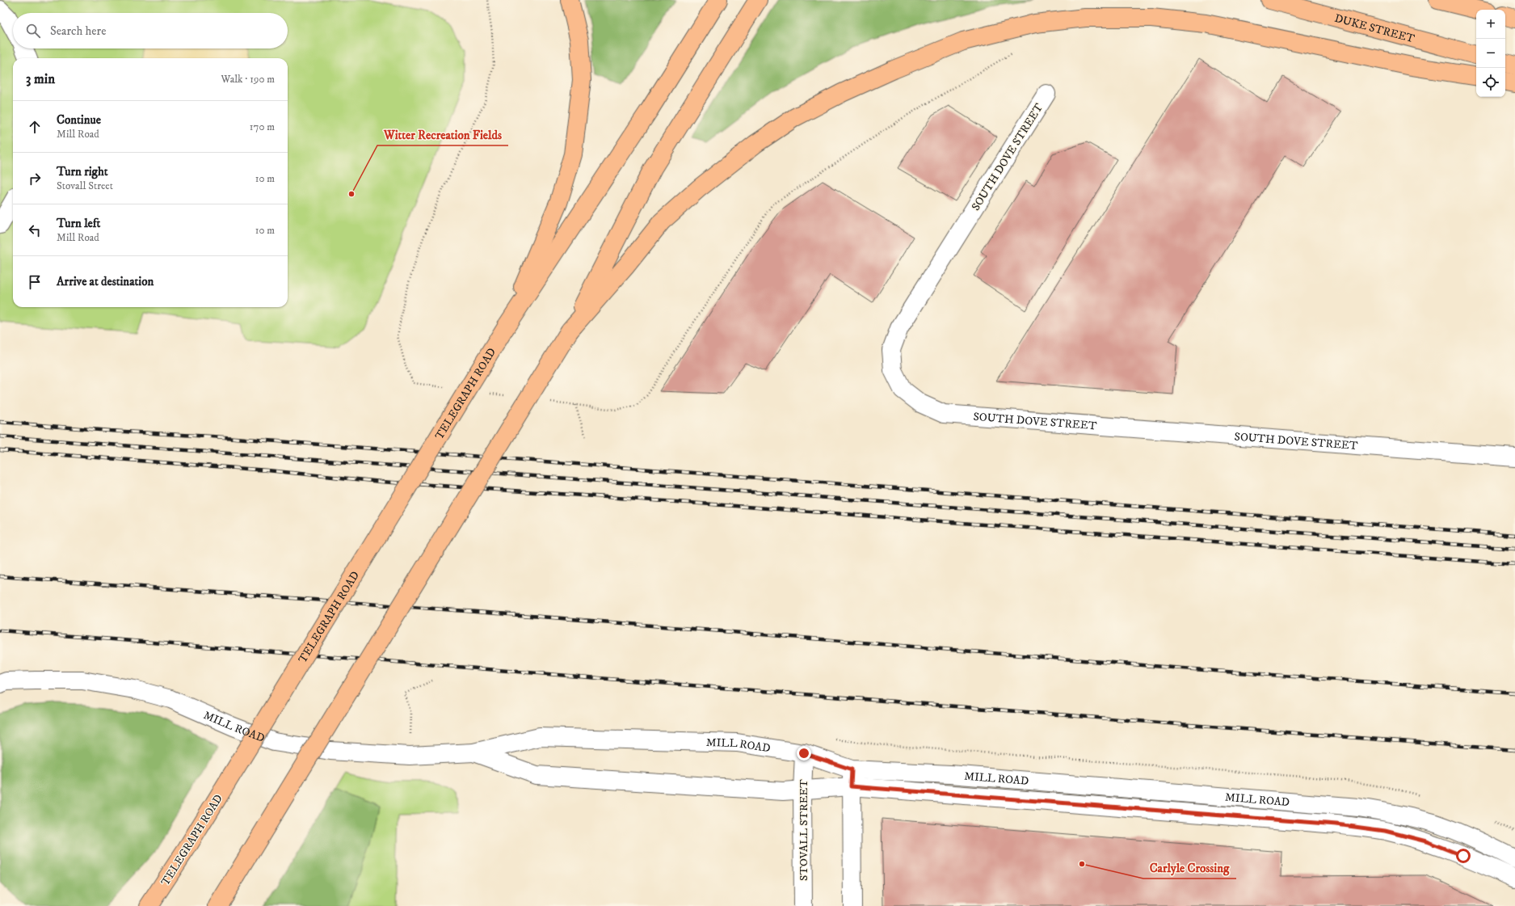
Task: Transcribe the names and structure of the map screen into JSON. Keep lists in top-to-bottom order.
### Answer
{
  "streets": {
    "main road": ["DUKE STREET", "TELEGRAPH ROAD"],
    "street": ["SOUTH DOVE STREET", "MILL ROAD", "STOVALL STREET"]
  },
  "crossings": [
    ["MILL ROAD", "STOVALL STREET"]
  ],
  "places": ["Witter Recreation Fields", "Carlyle Crossing"],
  "page": {
    "map_buttons": ["+", "−"],
    "search": "Search here",
    "heading": ["3 min", "Walk · 190 m"],
    "list": [
      ["Continue", "Mill Road", "170 m"],
      ["Turn right", "Stovall Street", "10 m"],
      ["Turn left", "Mill Road", "10 m"],
      "Arrive at destination"
    ]
  }
}
